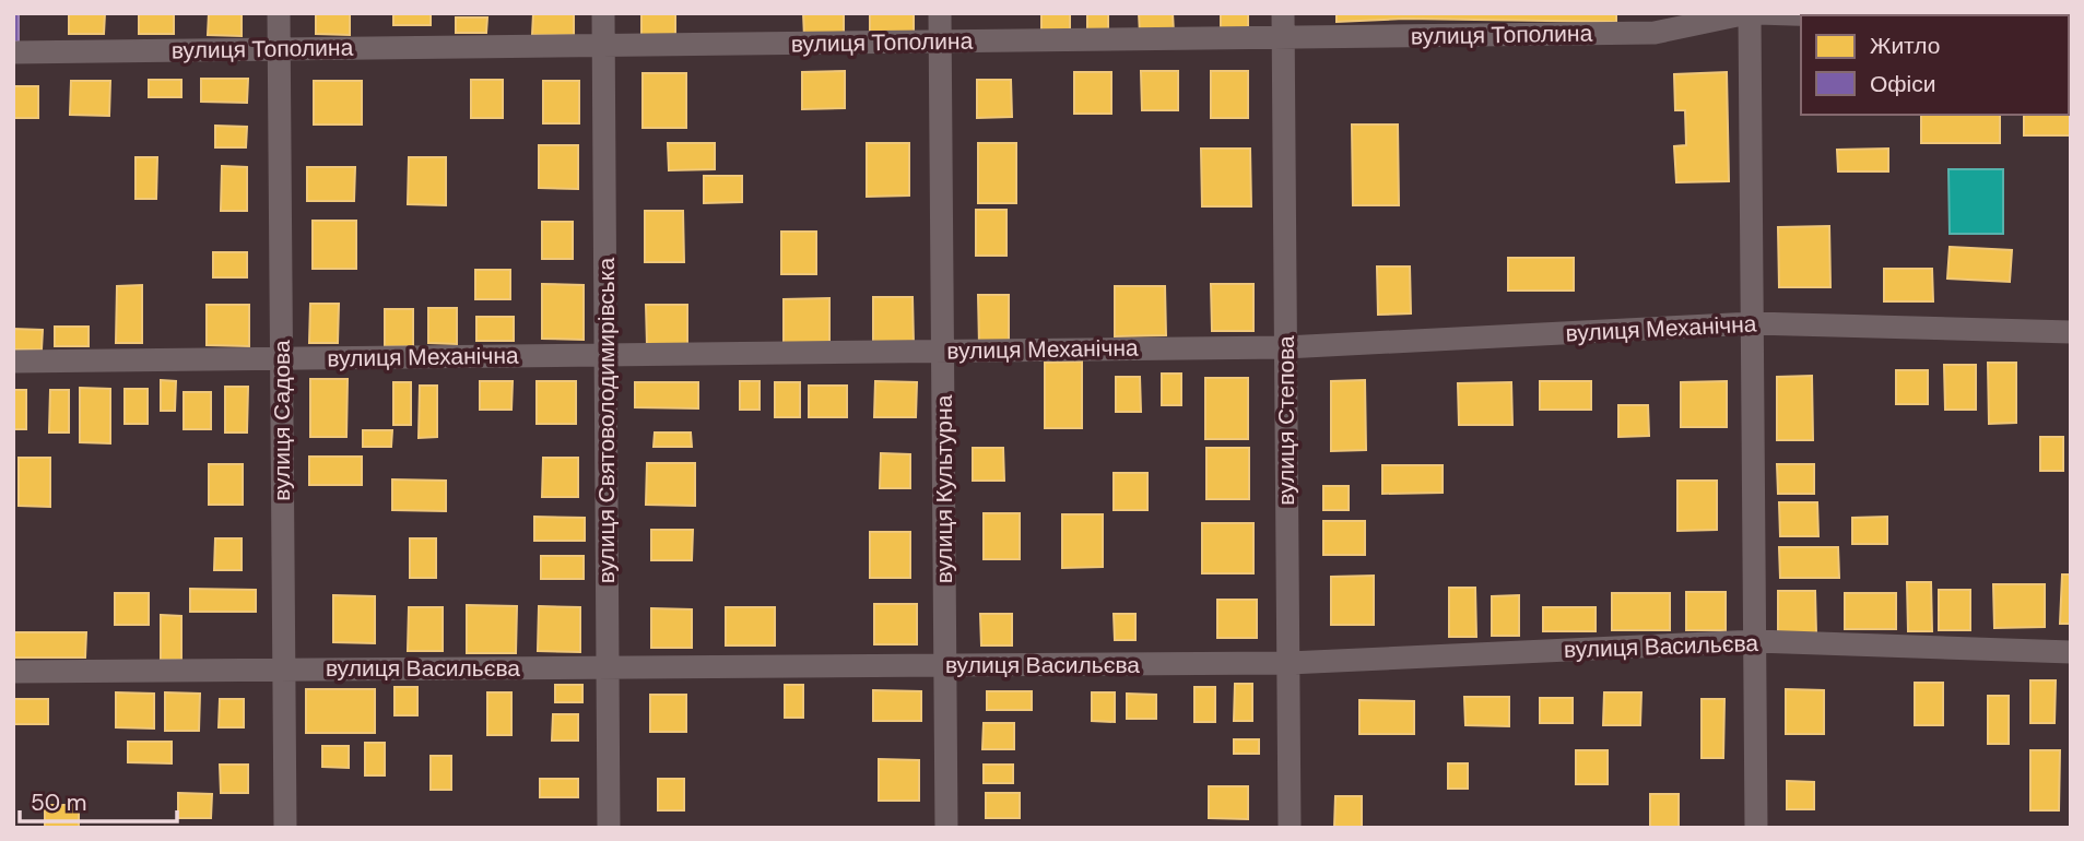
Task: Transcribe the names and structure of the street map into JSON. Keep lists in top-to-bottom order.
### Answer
{
  "streets": {
    "street": [
      "вулиця Тополина",
      "вулиця Механічна",
      "вулиця Садова",
      "вулиця Святоволодимирівська",
      "вулиця Степова",
      "вулиця Культурна",
      "вулиця Васильєва"
    ]
  },
  "crossings": [
    ["вулиця Тополина", "вулиця Садова"],
    ["вулиця Тополина", "вулиця Святоволодимирівська"],
    ["вулиця Тополина", "вулиця Степова"],
    ["вулиця Тополина", "вулиця Культурна"],
    ["вулиця Механічна", "вулиця Садова"],
    ["вулиця Механічна", "вулиця Святоволодимирівська"],
    ["вулиця Механічна", "вулиця Степова"],
    ["вулиця Механічна", "вулиця Культурна"],
    ["вулиця Садова", "вулиця Васильєва"],
    ["вулиця Святоволодимирівська", "вулиця Васильєва"],
    ["вулиця Степова", "вулиця Васильєва"],
    ["вулиця Культурна", "вулиця Васильєва"]
  ],
  "legend": ["Житло", "Офіси"],
  "scale_bar": "50 m"
}
